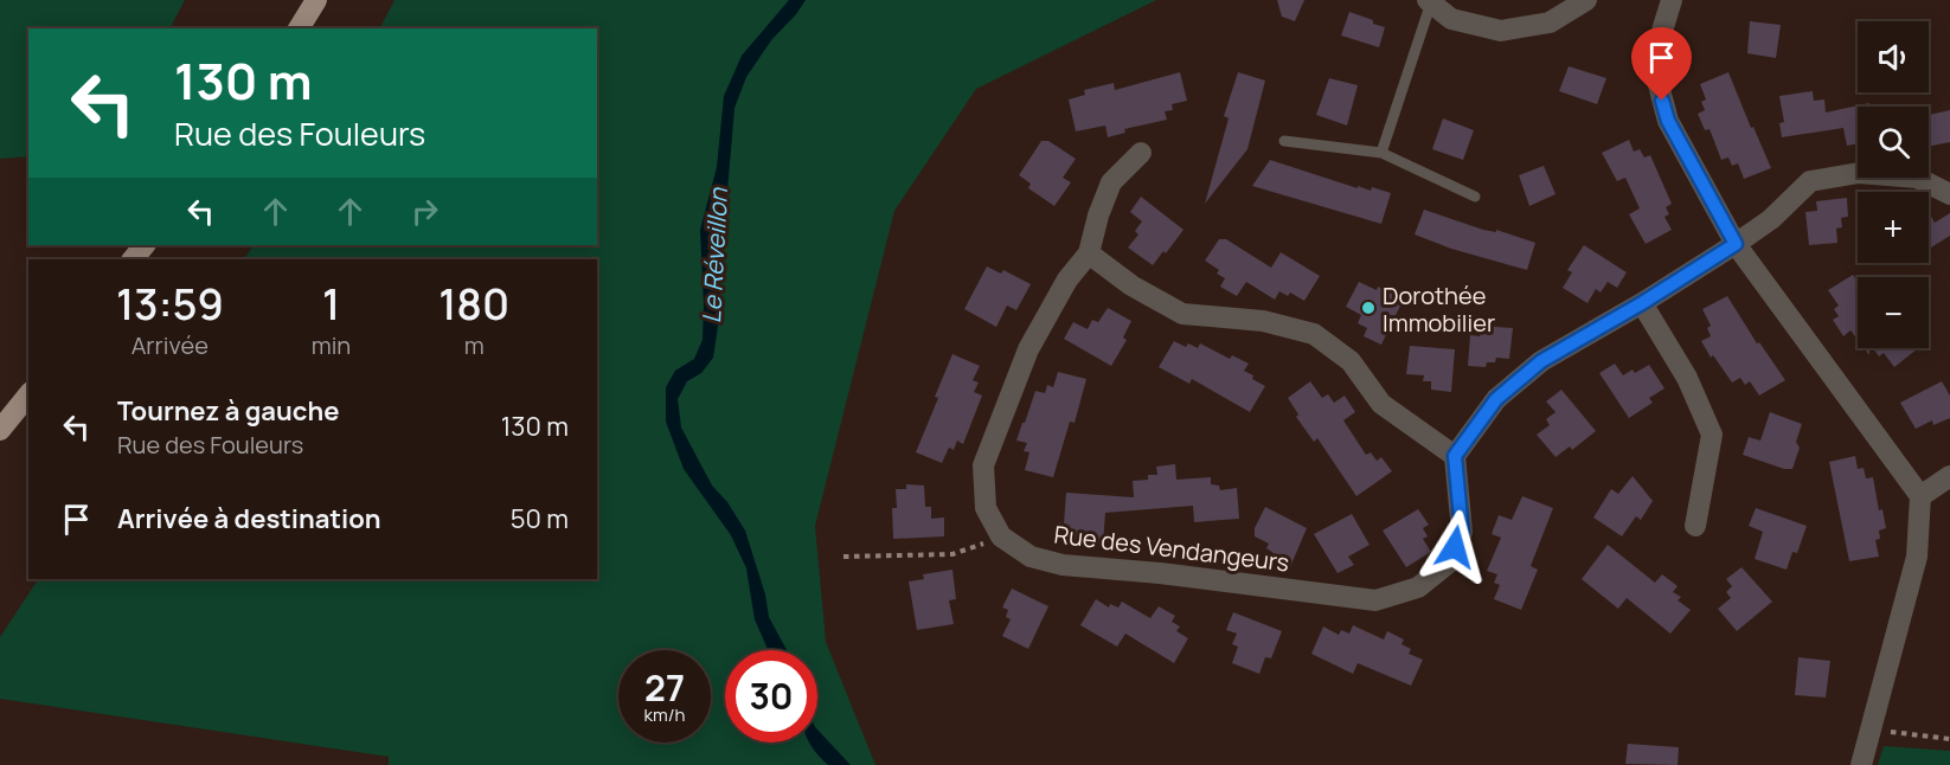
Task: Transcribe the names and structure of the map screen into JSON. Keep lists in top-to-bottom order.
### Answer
{
  "streets": {
    "street": ["Rue des Vendangeurs"]
  },
  "water": ["Le Réveillon"],
  "places": ["Dorothée Immobilier"],
  "page": {
    "map_buttons": ["+", "−"],
    "turn": ["130 m", "Rue des Fouleurs"],
    "eta": [
      "13:59",
      "Arrivée",
      "1",
      "min",
      "180",
      "m"
    ],
    "list": [
      {
        "name": "Tournez à gauche",
        "note": "Rue des Fouleurs",
        "value": "130 m"
      },
      {
        "name": "Arrivée à destination",
        "value": "50 m"
      }
    ],
    "speed": "27 km/h",
    "limit": "30"
  }
}
